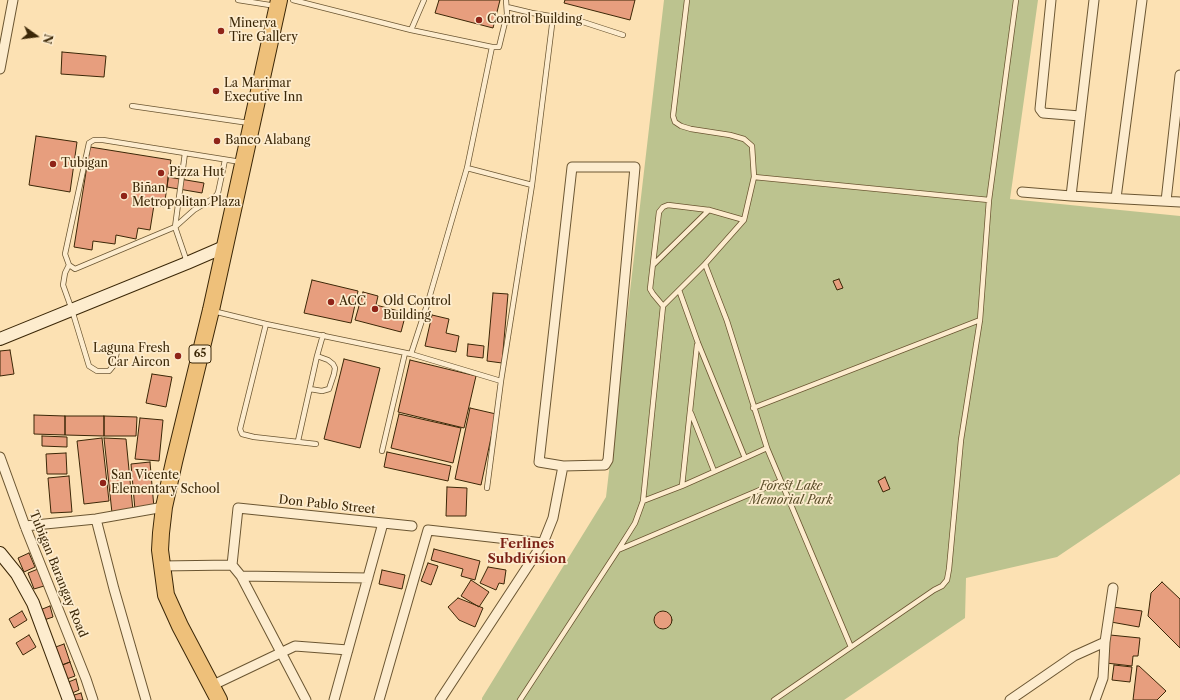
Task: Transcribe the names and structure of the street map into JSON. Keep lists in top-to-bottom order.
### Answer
{
  "streets": {
    "highway": ["65"],
    "street": ["Don Pablo Street", "Tubigan Barangay Road"]
  },
  "districts": ["Ferlines Subdivision"],
  "parks": ["Forest Lake Memorial Park"],
  "places": [
    "Control Building",
    "Minerva Tire Gallery",
    "La Marimar Executive Inn",
    "Banco Alabang",
    "Tubigan",
    "Pizza Hut",
    "Biñan Metropolitan Plaza",
    "ACC",
    "Old Control Building",
    "Laguna Fresh Car Aircon",
    "San Vicente Elementary School"
  ],
  "north": "right"
}
